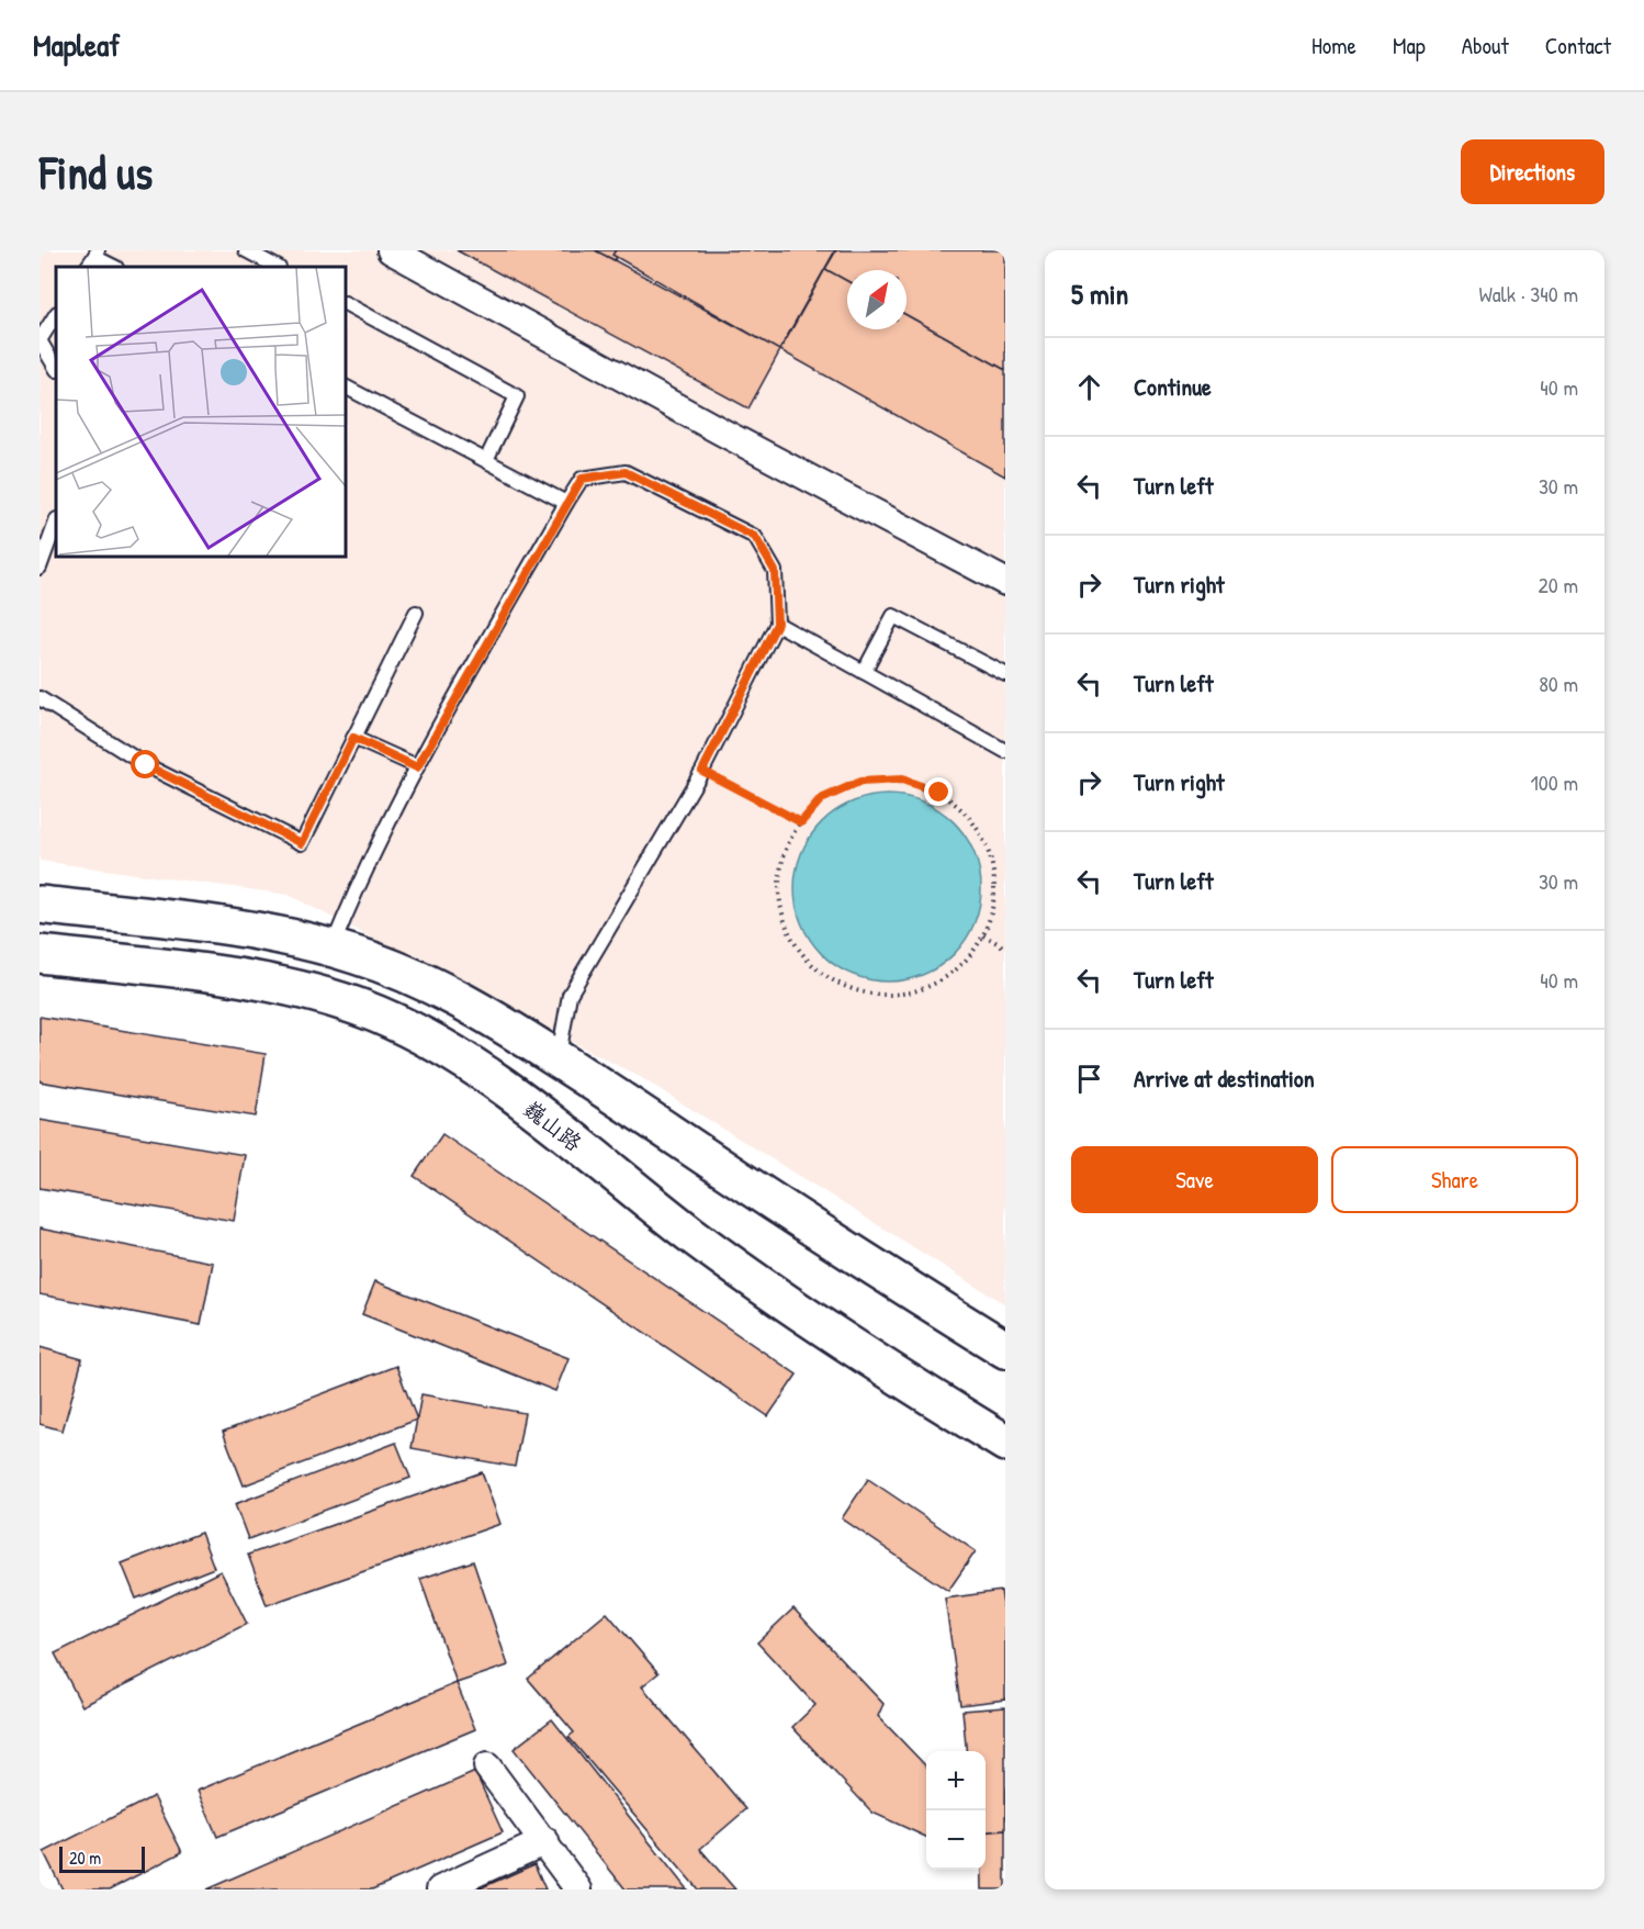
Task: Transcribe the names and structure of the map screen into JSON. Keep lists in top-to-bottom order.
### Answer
{
  "streets": {
    "highway": ["巍山路"]
  },
  "scale_bar": "20 m",
  "north": "top right",
  "page": {
    "header": "Mapleaf",
    "nav": [
      "Home",
      "Map",
      "About",
      "Contact"
    ],
    "buttons": [
      "Directions",
      ["Save", "Share"]
    ],
    "title": "Find us",
    "heading": ["5 min", "Walk · 340 m"],
    "list": [
      ["Continue", "40 m"],
      ["Turn left", "30 m"],
      ["Turn right", "20 m"],
      ["Turn left", "80 m"],
      ["Turn right", "100 m"],
      ["Turn left", "30 m"],
      ["Turn left", "40 m"],
      "Arrive at destination"
    ],
    "map_buttons": ["+", "−"],
    "scale": "20 m"
  }
}
